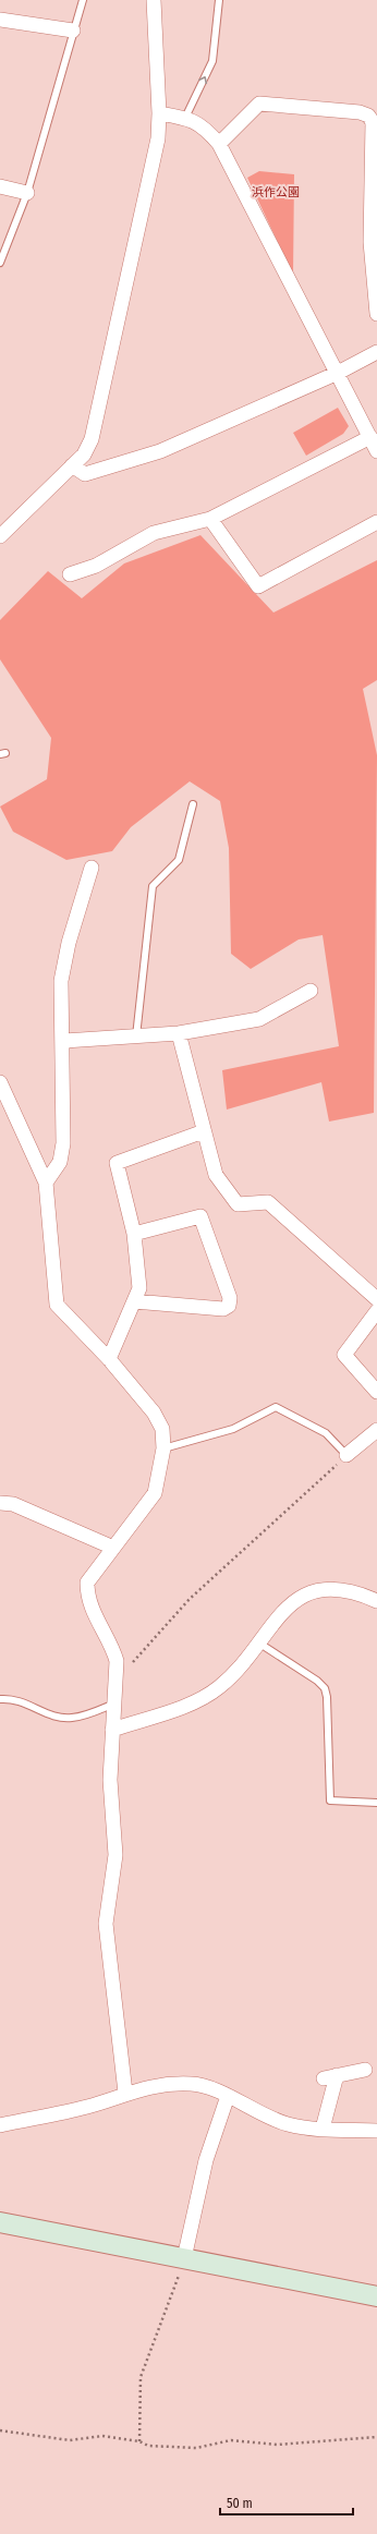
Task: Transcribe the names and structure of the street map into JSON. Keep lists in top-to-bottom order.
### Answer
{
  "parks": ["浜作公園"],
  "scale_bar": "50 m"
}
